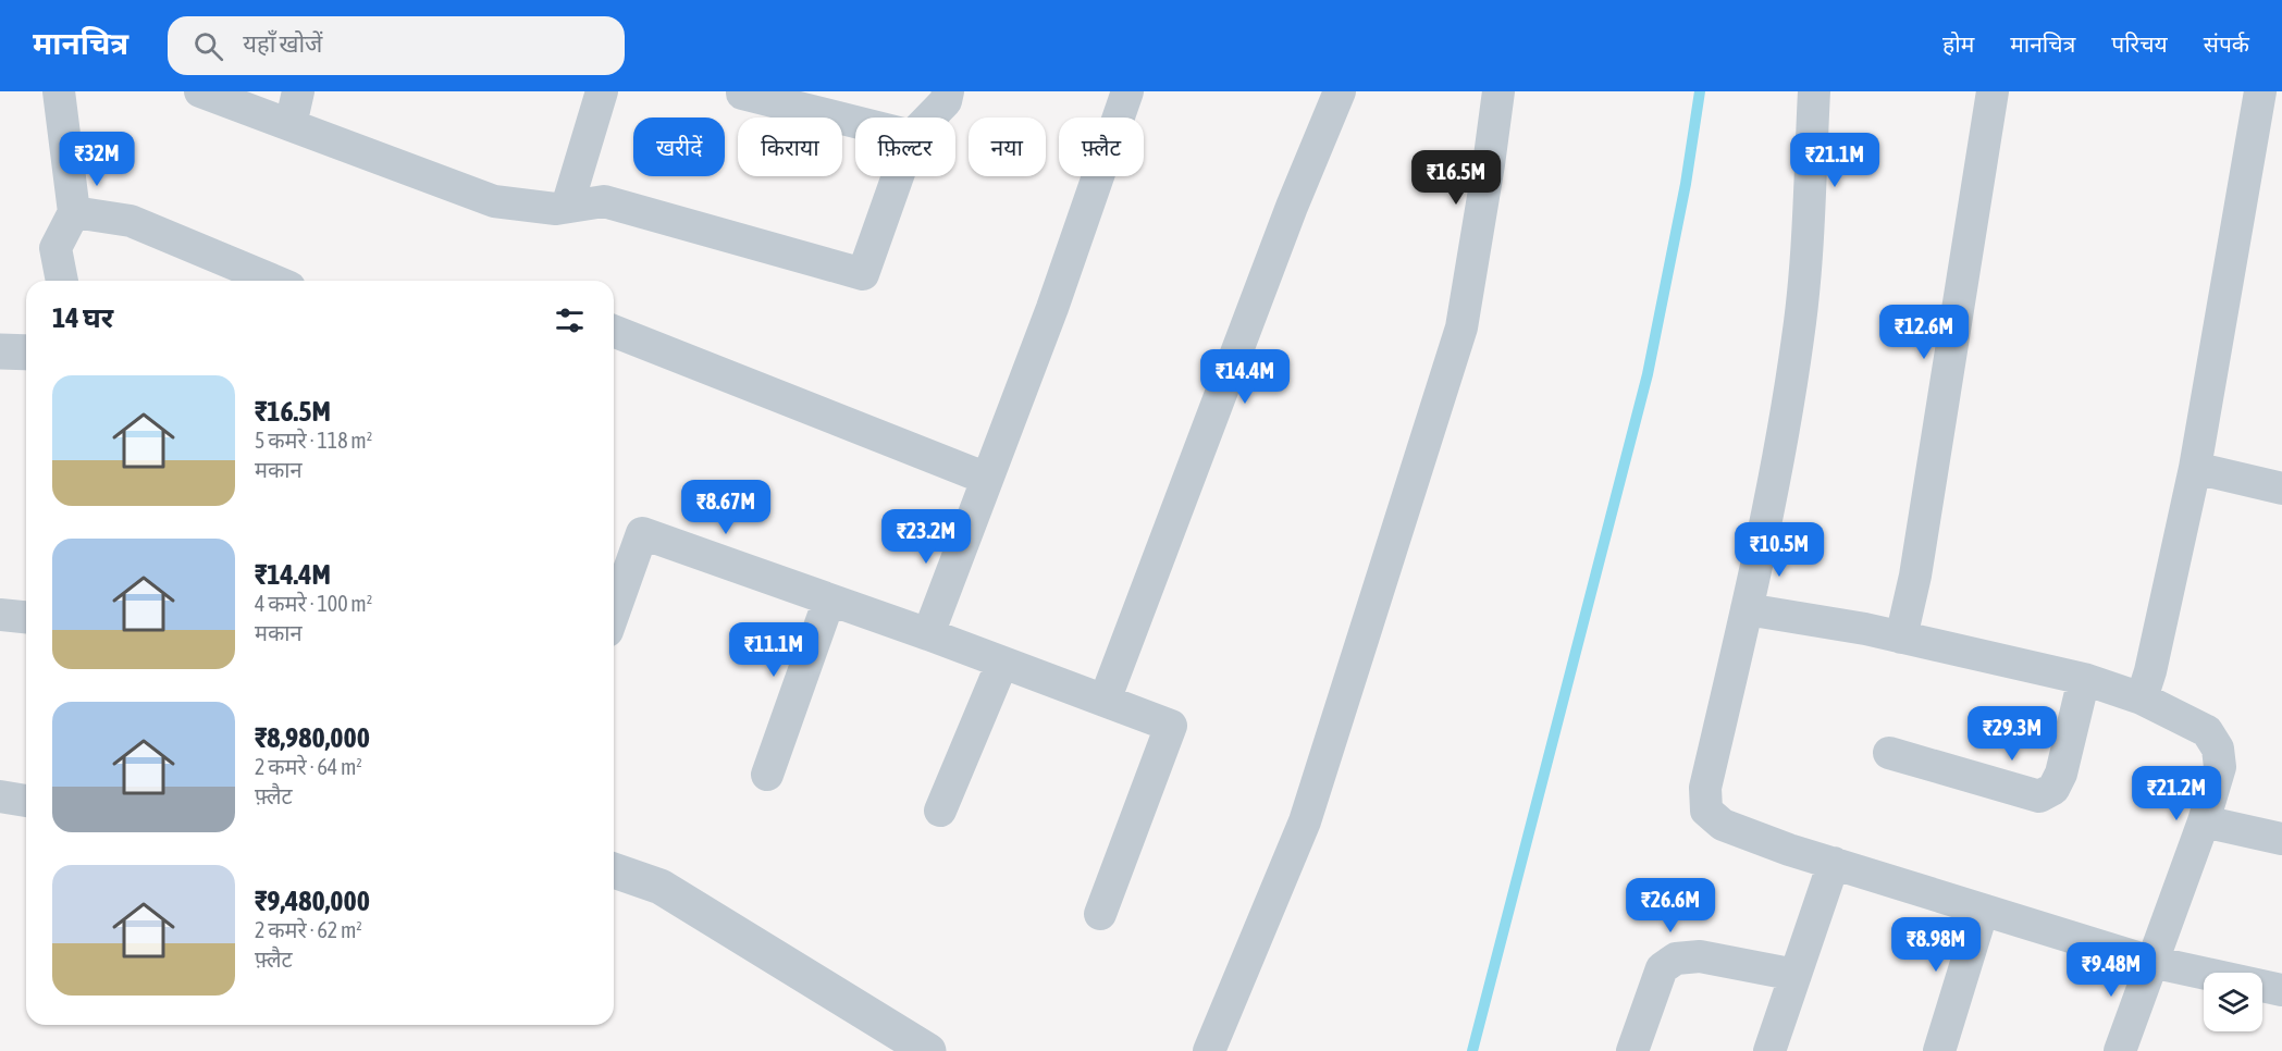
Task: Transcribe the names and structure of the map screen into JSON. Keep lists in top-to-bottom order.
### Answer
{
  "page": {
    "header": "मानचित्र",
    "search": "यहाँ खोजें",
    "nav": [
      "होम",
      "मानचित्र",
      "परिचय",
      "संपर्क"
    ],
    "chip": [
      "खरीदें",
      "किराया",
      "फ़िल्टर",
      "नया",
      "फ़्लैट"
    ],
    "price": [
      "₹32M",
      "₹21.1M",
      "₹16.5M",
      "₹12.6M",
      "₹14.4M",
      "₹8.67M",
      "₹23.2M",
      "₹10.5M",
      "₹11.1M",
      "₹29.3M",
      "₹21.2M",
      "₹26.6M",
      "₹8.98M",
      "₹9.48M"
    ],
    "heading": "14 घर",
    "list": [
      {
        "name": "₹16.5M",
        "note": "5 कमरे · 118 m² · मकान"
      },
      {
        "name": "₹14.4M",
        "note": "4 कमरे · 100 m² · मकान"
      },
      {
        "name": "₹8,980,000",
        "note": "2 कमरे · 64 m² · फ़्लैट"
      },
      {
        "name": "₹9,480,000",
        "note": "2 कमरे · 62 m² · फ़्लैट"
      }
    ]
  }
}
